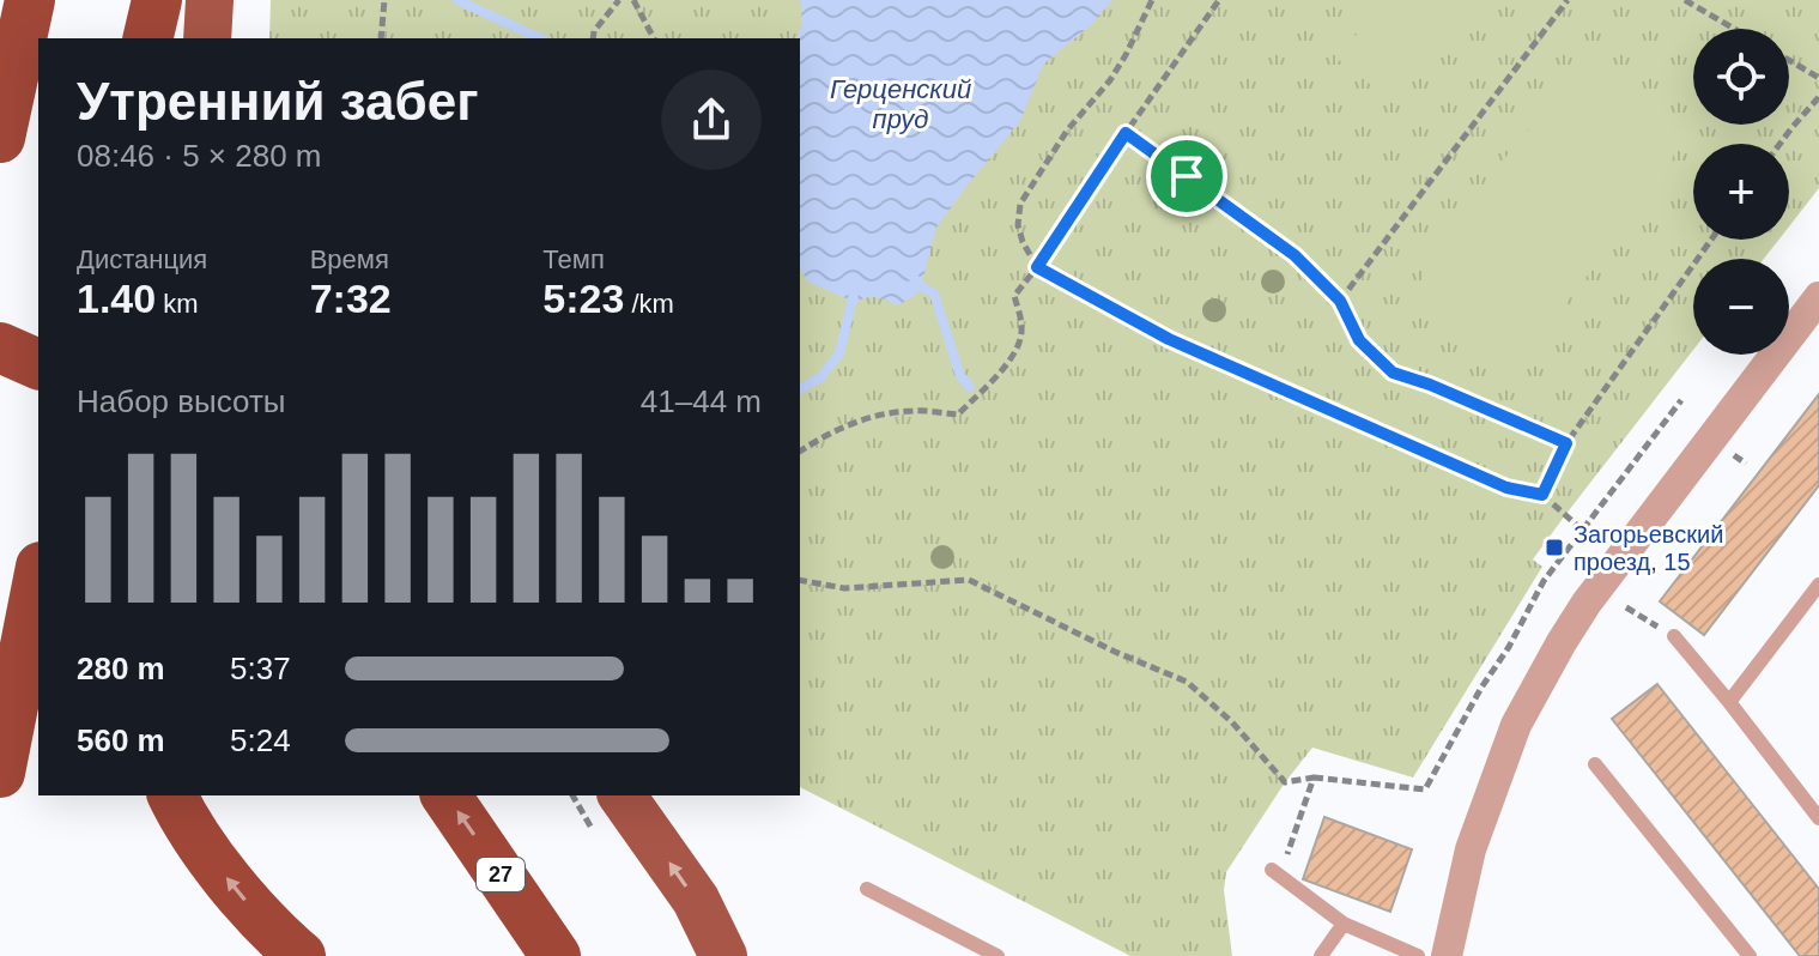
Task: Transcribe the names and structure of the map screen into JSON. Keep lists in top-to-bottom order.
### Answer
{
  "streets": {
    "highway": ["27"]
  },
  "water": ["Герценский пруд"],
  "places": {
    "transit": ["Загорьевский проезд, 15"]
  },
  "page": {
    "map_buttons": ["+", "−"],
    "heading": ["Утренний забег", "08:46 · 5 × 280 m"],
    "stats": [
      ["Дистанция", "1.40 km"],
      ["Время", "7:32"],
      ["Темп", "5:23 /km"]
    ],
    "chart": ["Набор высоты", "41–44 m"],
    "list": [
      {
        "name": "280 m",
        "note": "5:37"
      },
      {
        "name": "560 m",
        "note": "5:24"
      }
    ]
  }
}
